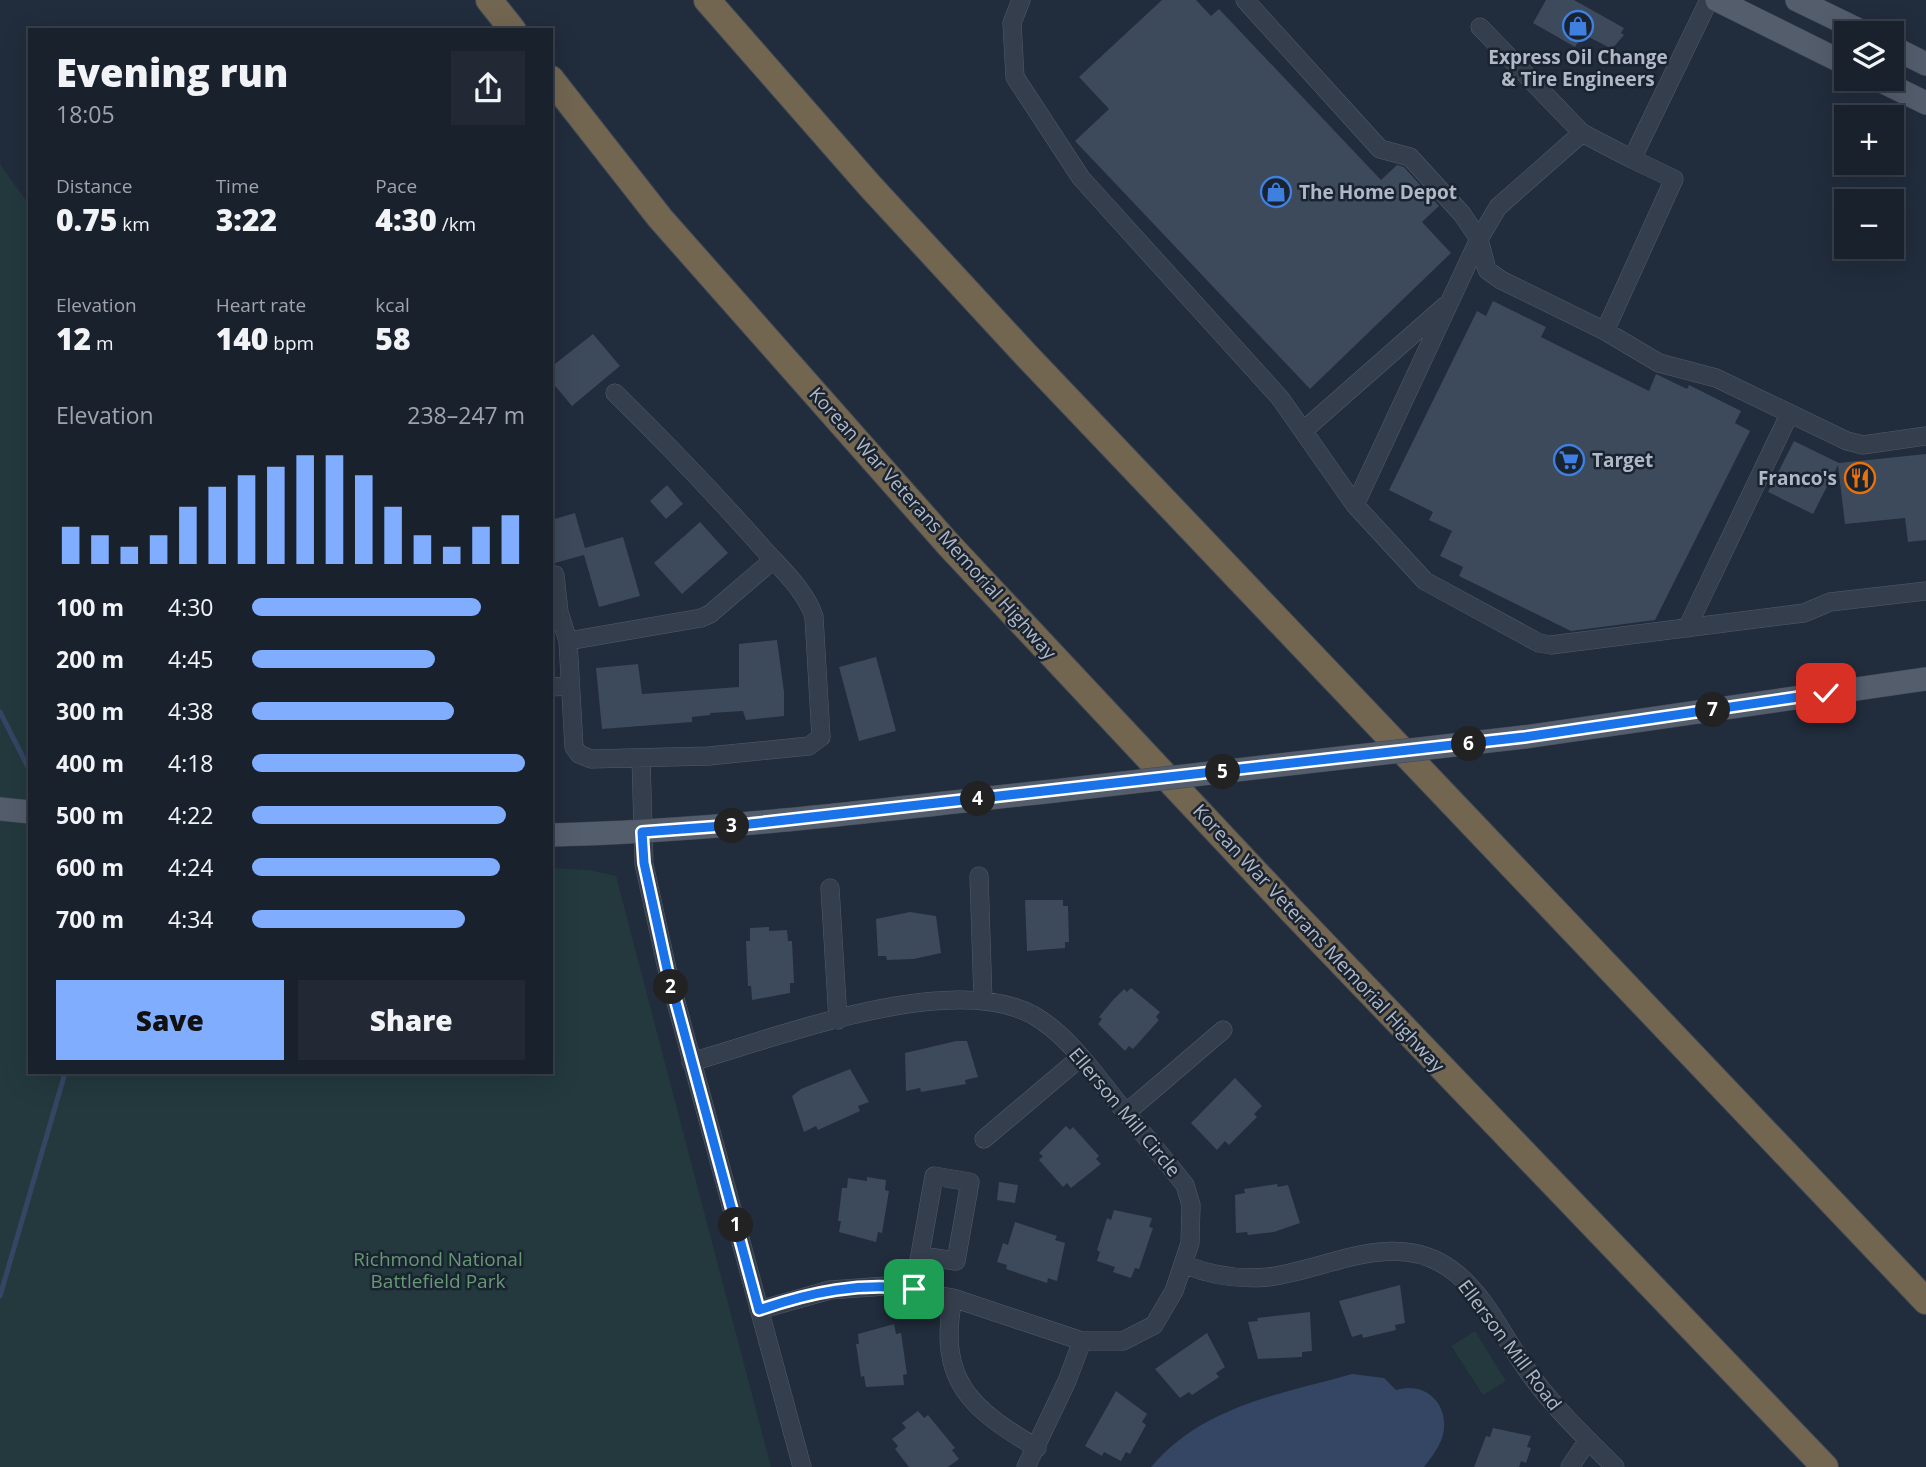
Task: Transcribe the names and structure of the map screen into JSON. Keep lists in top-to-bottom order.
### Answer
{
  "streets": {
    "highway": ["Korean War Veterans Memorial Highway"],
    "street": ["Ellerson Mill Circle", "Ellerson Mill Road"]
  },
  "crossings": [
    ["Ellerson Mill Circle", "Ellerson Mill Road"]
  ],
  "parks": ["Richmond National Battlefield Park"],
  "places": {
    "shop": ["Express Oil Change & Tire Engineers", "The Home Depot"],
    "supermarket": ["Target"],
    "restaurant": ["Franco's"]
  },
  "page": {
    "map_buttons": ["+", "−"],
    "heading": ["Evening run", "18:05"],
    "stats": [
      ["Distance", "0.75 km"],
      ["Time", "3:22"],
      ["Pace", "4:30 /km"],
      ["Elevation", "12 m"],
      ["Heart rate", "140 bpm"],
      ["kcal", "58"]
    ],
    "chart": ["Elevation", "238–247 m"],
    "list": [
      {
        "name": "100 m",
        "note": "4:30"
      },
      {
        "name": "200 m",
        "note": "4:45"
      },
      {
        "name": "300 m",
        "note": "4:38"
      },
      {
        "name": "400 m",
        "note": "4:18"
      },
      {
        "name": "500 m",
        "note": "4:22"
      },
      {
        "name": "600 m",
        "note": "4:24"
      },
      {
        "name": "700 m",
        "note": "4:34"
      }
    ],
    "pins": [
      "7",
      "6",
      "5",
      "4",
      "3",
      "2",
      "1"
    ],
    "buttons": ["Save", "Share"]
  }
}
